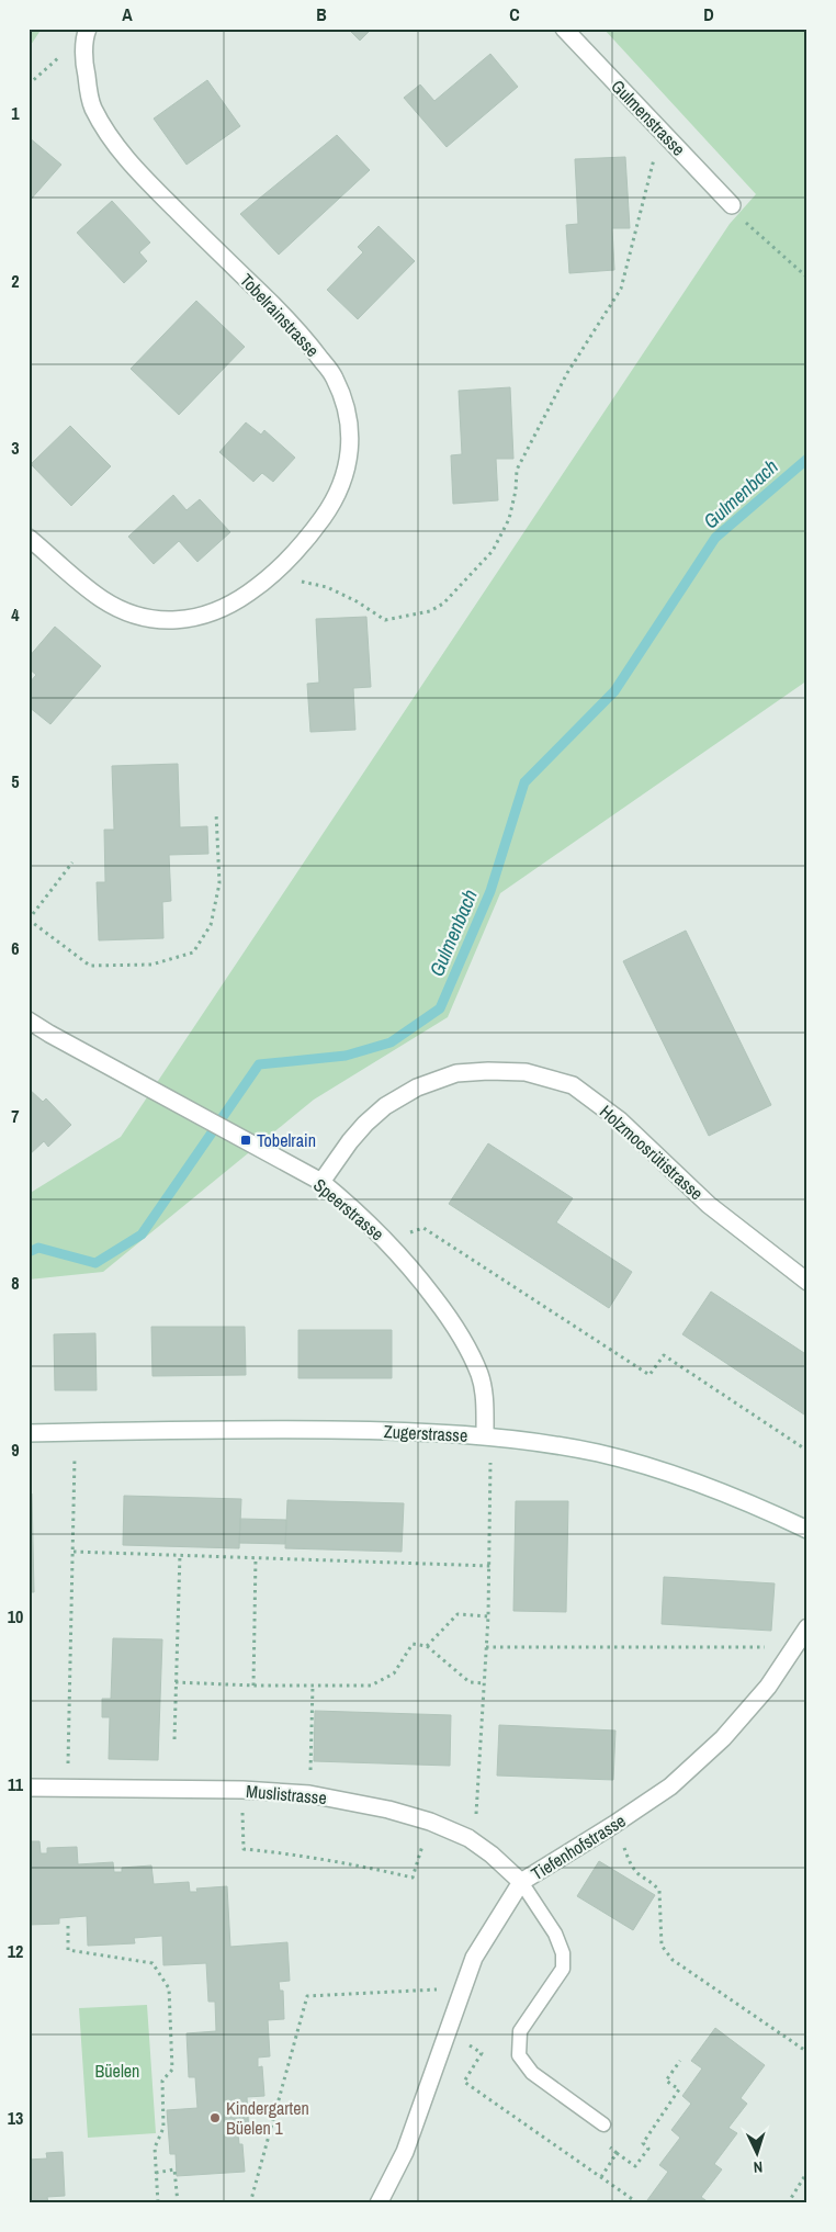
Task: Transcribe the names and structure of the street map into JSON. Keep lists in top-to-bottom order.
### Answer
{
  "streets": {
    "street": [
      "Gulmenstrasse",
      "Tobelrainstrasse",
      "Holzmoosrütistrasse",
      "Speerstrasse",
      "Zugerstrasse",
      "Muslistrasse",
      "Tiefenhofstrasse"
    ]
  },
  "crossings": [
    ["Holzmoosrütistrasse", "Speerstrasse"],
    ["Speerstrasse", "Zugerstrasse"],
    ["Muslistrasse", "Tiefenhofstrasse"]
  ],
  "water": ["Gulmenbach"],
  "parks": ["Büelen"],
  "places": {
    "transit": ["Tobelrain"],
    "other": ["Kindergarten Büelen 1"]
  },
  "north": "bottom",
  "grid": {
    "columns": [
      "A",
      "B",
      "C",
      "D"
    ],
    "rows": [
      "1",
      "2",
      "3",
      "4",
      "5",
      "6",
      "7",
      "8",
      "9",
      "10",
      "11",
      "12",
      "13"
    ]
  }
}
